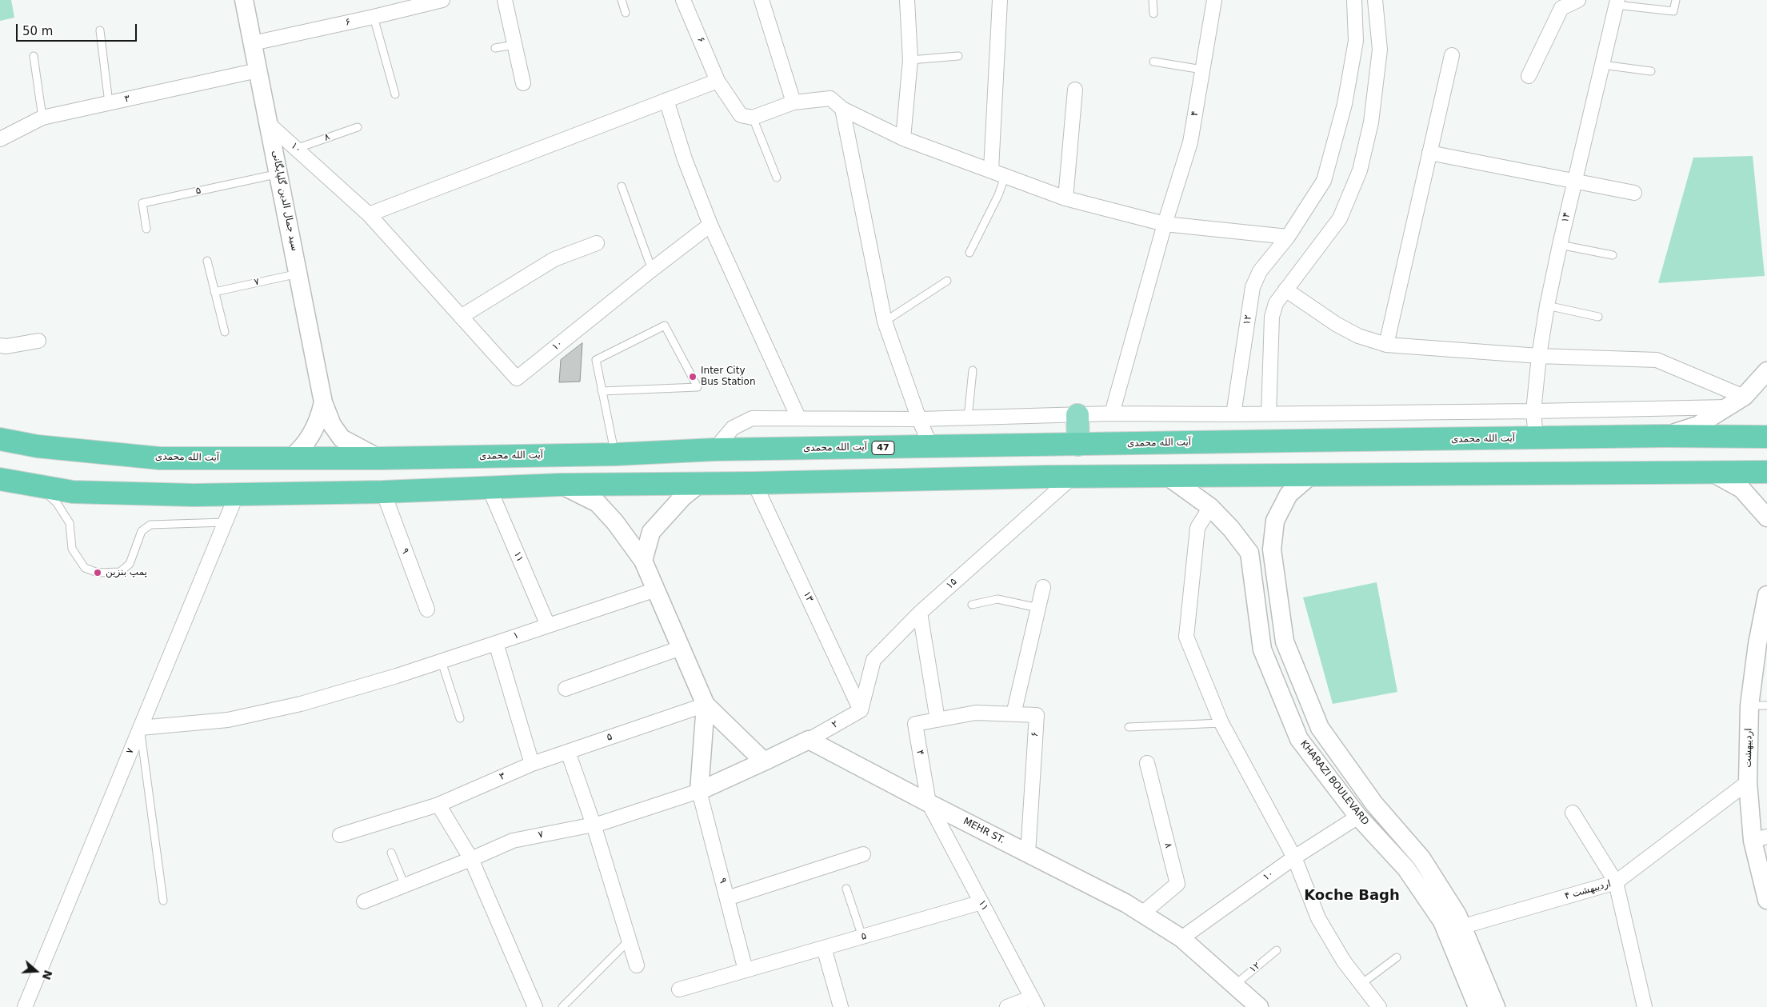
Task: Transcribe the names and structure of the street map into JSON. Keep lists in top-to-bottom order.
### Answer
{
  "streets": {
    "highway": ["آیت الله محمدی", "47"],
    "street": [
      "۶",
      "۳",
      "۴",
      "۸",
      "۱۰",
      "۵",
      "سید جمال الدین گلپایگانی",
      "۱۴",
      "۷",
      "۱۲",
      "۹",
      "۱۱",
      "۱۵",
      "۱۳",
      "۱",
      "۲",
      "اردیبهشت",
      "KHARAZI BOULEVARD",
      "MEHR ST.",
      "اردیبهشت ۴"
    ]
  },
  "crossings": [
    ["۶", "۴"],
    ["۶", "سید جمال الدین گلپایگانی"],
    ["۶", "MEHR ST."],
    ["۳", "۵"],
    ["۳", "سید جمال الدین گلپایگانی"],
    ["۴", "۱۱"],
    ["۴", "MEHR ST."],
    ["۸", "۱۰"],
    ["۸", "MEHR ST."],
    ["۱۰", "سید جمال الدین گلپایگانی"],
    ["۱۰", "KHARAZI BOULEVARD"],
    ["۱۰", "MEHR ST."],
    ["۵", "سید جمال الدین گلپایگانی"],
    ["۵", "۹"],
    ["۵", "۱۱"],
    ["سید جمال الدین گلپایگانی", "۷"],
    ["۱۴", "آیت الله محمدی"],
    ["۷", "۹"],
    ["۷", "۱"],
    ["۱۲", "MEHR ST."],
    ["۱۱", "۱"],
    ["۱۱", "MEHR ST."],
    ["۱۵", "۱۳"],
    ["۱۵", "۲"],
    ["۱۳", "۲"],
    ["۲", "MEHR ST."],
    ["اردیبهشت", "اردیبهشت ۴"],
    ["KHARAZI BOULEVARD", "اردیبهشت ۴"]
  ],
  "districts": ["Koche Bagh"],
  "places": ["Inter City Bus Station", "پمپ بنزین"],
  "scale_bar": "50 m",
  "north": "right"
}
